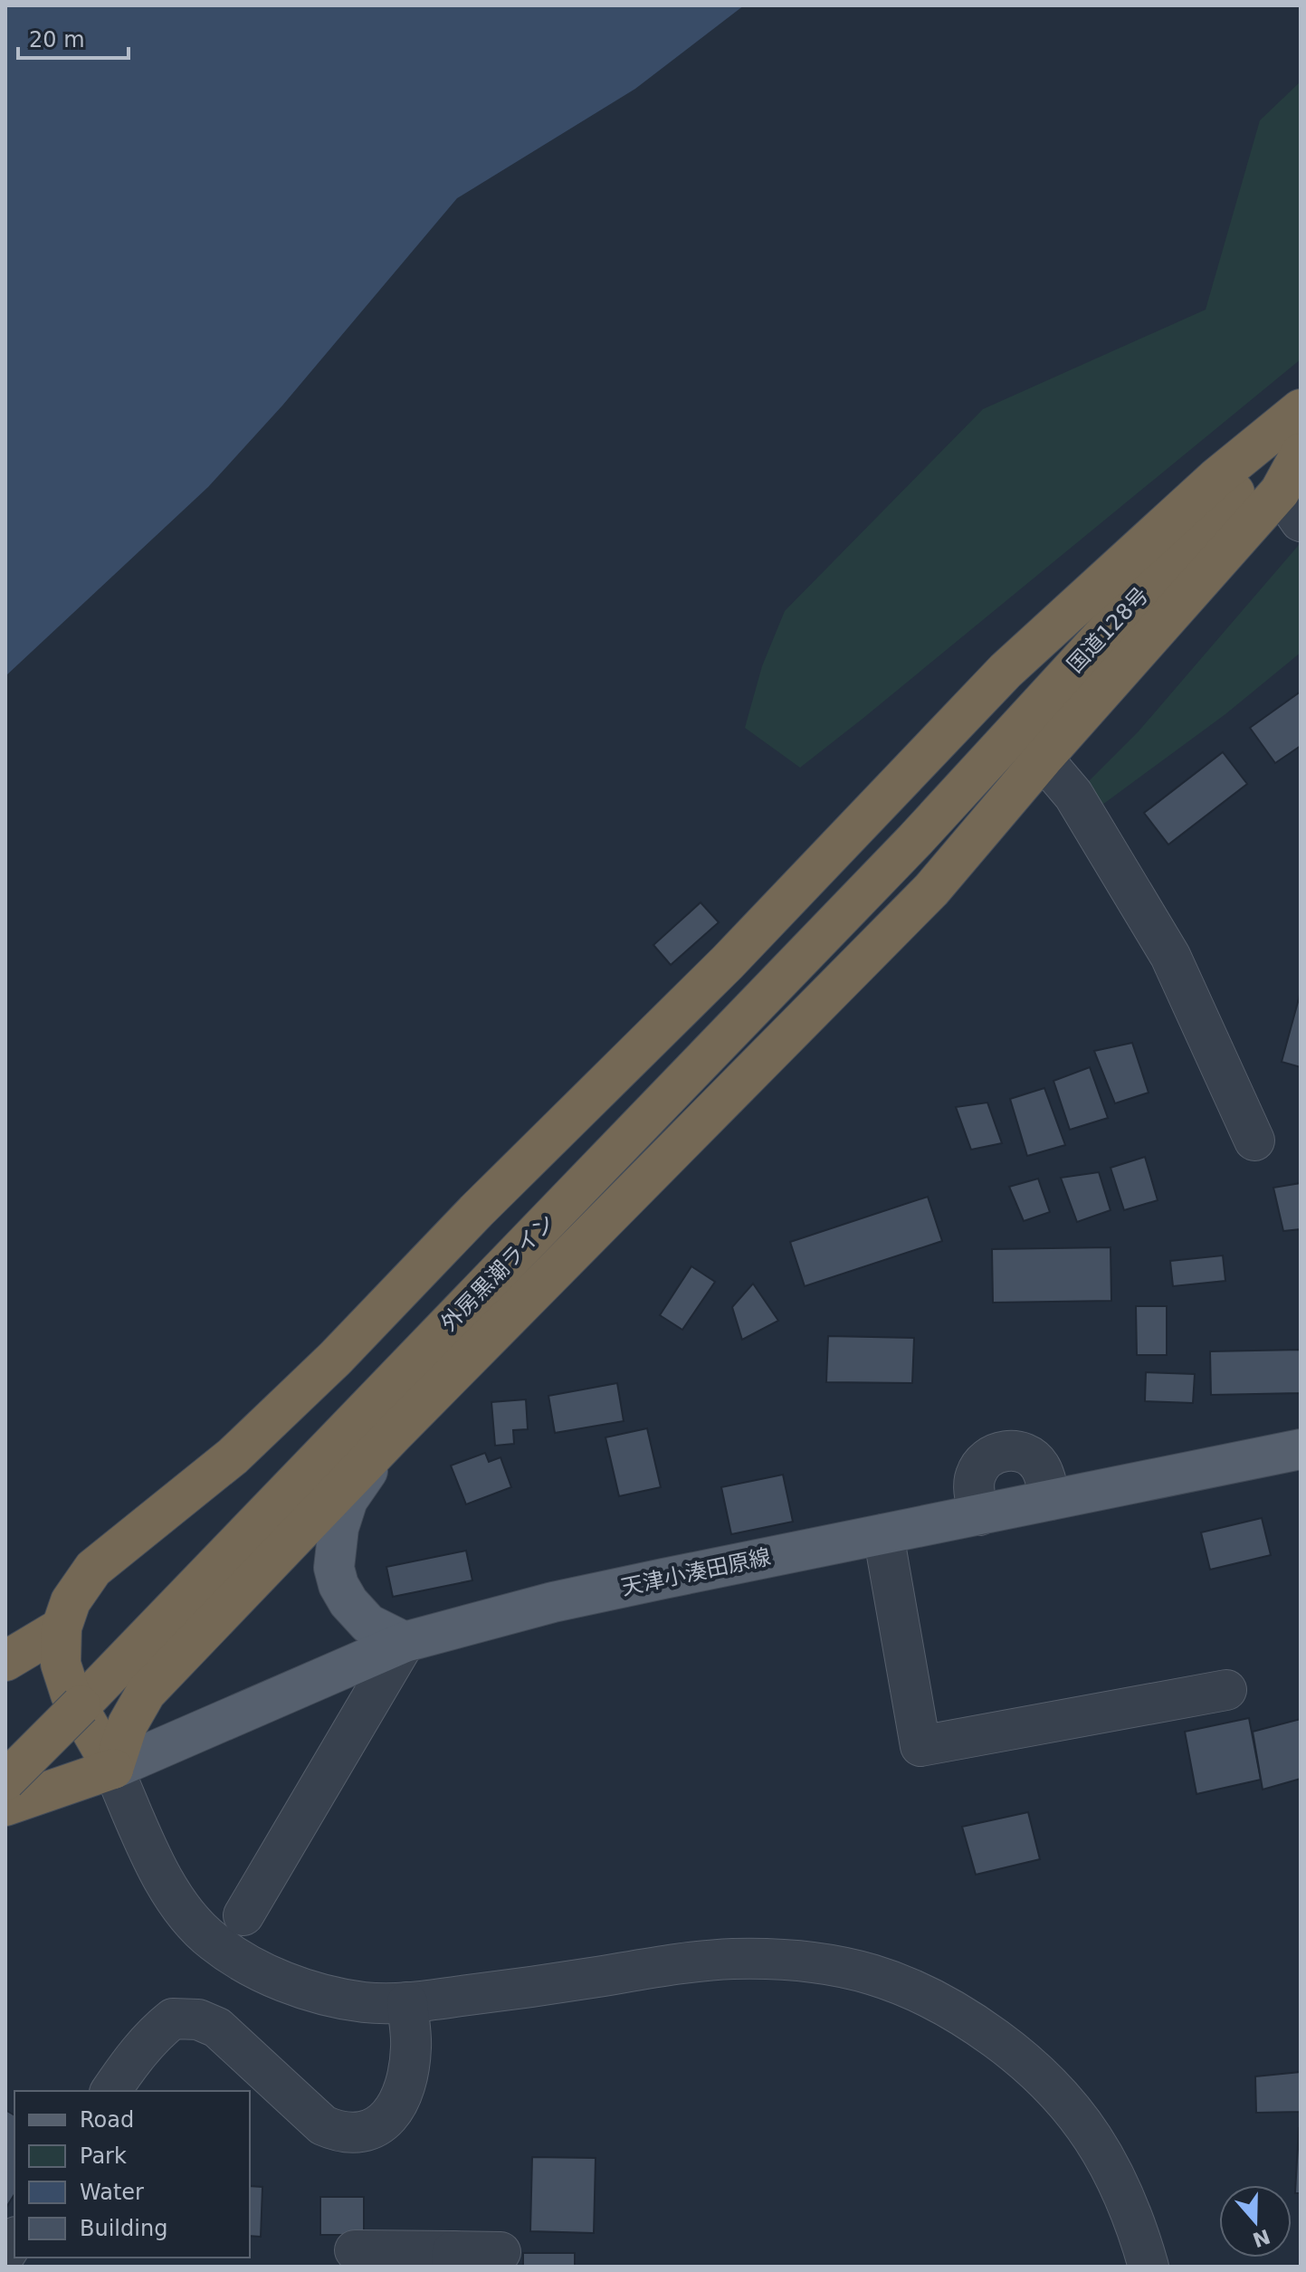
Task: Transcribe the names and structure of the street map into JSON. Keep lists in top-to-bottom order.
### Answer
{
  "streets": {
    "highway": ["国道128号", "外房黒潮ライン"],
    "main road": ["天津小湊田原線"]
  },
  "crossings": [
    ["国道128号", "外房黒潮ライン"]
  ],
  "legend": [
    "Road",
    "Park",
    "Water",
    "Building"
  ],
  "scale_bar": "20 m",
  "north": "bottom"
}
